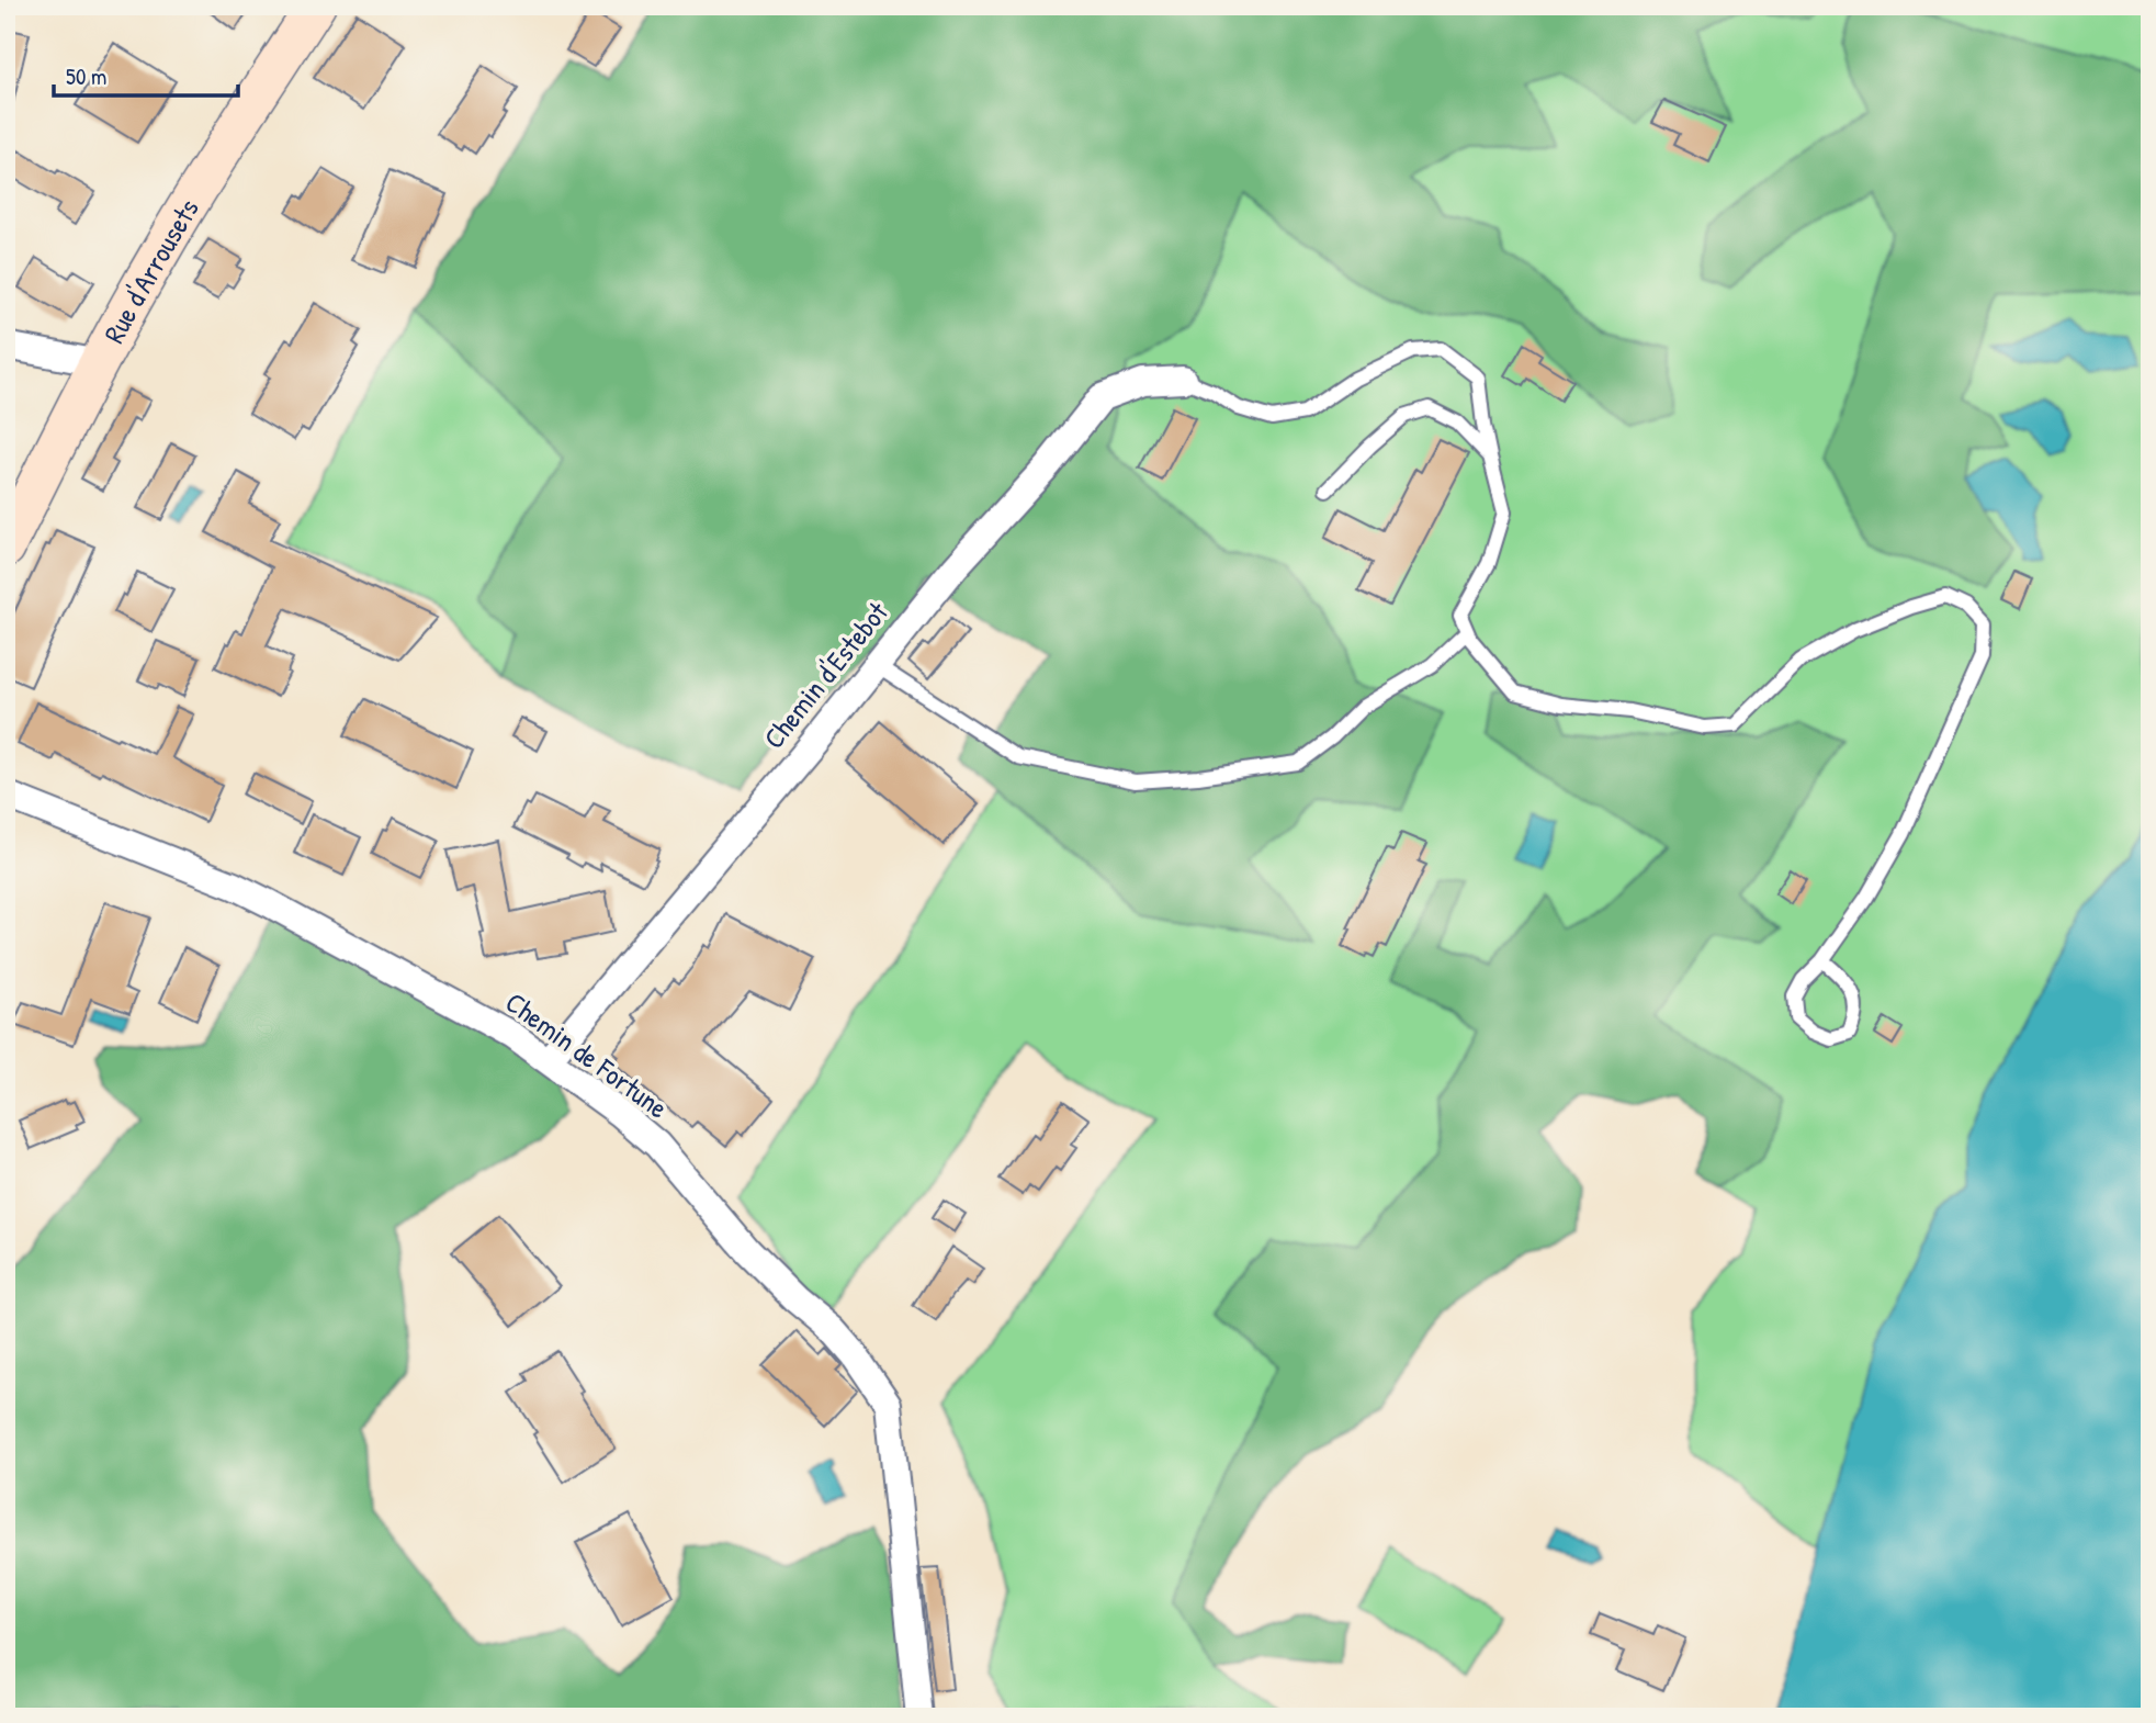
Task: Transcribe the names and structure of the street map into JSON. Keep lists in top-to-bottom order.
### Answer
{
  "streets": {
    "main road": ["Rue d'Arrousets"],
    "street": ["Chemin d'Estebot", "Chemin de Fortune"]
  },
  "crossings": [
    ["Chemin d'Estebot", "Chemin de Fortune"]
  ],
  "scale_bar": "50 m"
}
